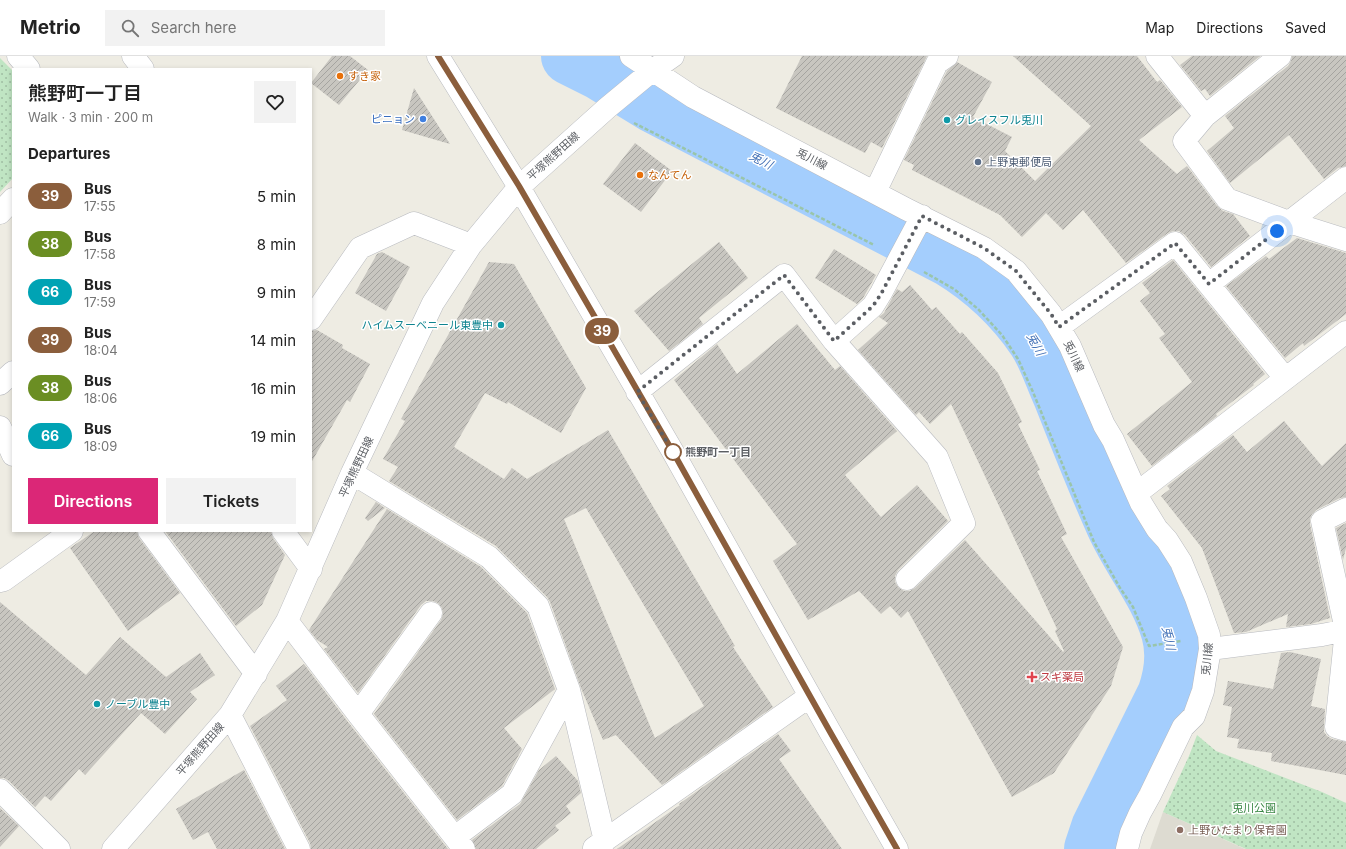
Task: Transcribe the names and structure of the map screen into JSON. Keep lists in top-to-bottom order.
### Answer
{
  "streets": {
    "street": ["平塚熊野田線", "兎川線"]
  },
  "crossings": [
    ["平塚熊野田線", "兎川線"]
  ],
  "water": ["兎川"],
  "parks": ["兎川公園"],
  "places": {
    "other": [
      "すき家",
      "ピニョン",
      "グレイスフル兎川",
      "上野東郵便局",
      "なんてん",
      "ハイムスーベニール東豊中",
      "熊野町一丁目",
      "ノーブル豊中",
      "上野ひだまり保育園"
    ],
    "health": ["スギ薬局"]
  },
  "lines": ["bus line 39"],
  "page": {
    "header": "Metrio",
    "search": "Search here",
    "nav": ["Map", "Directions", "Saved"],
    "on_map": "39",
    "heading": [
      ["熊野町一丁目", "Walk · 3 min · 200 m"],
      "Departures"
    ],
    "list": [
      {
        "mark": "39",
        "name": "Bus",
        "note": "17:55",
        "value": "5 min"
      },
      {
        "mark": "38",
        "name": "Bus",
        "note": "17:58",
        "value": "8 min"
      },
      {
        "mark": "66",
        "name": "Bus",
        "note": "17:59",
        "value": "9 min"
      },
      {
        "mark": "39",
        "name": "Bus",
        "note": "18:04",
        "value": "14 min"
      },
      {
        "mark": "38",
        "name": "Bus",
        "note": "18:06",
        "value": "16 min"
      },
      {
        "mark": "66",
        "name": "Bus",
        "note": "18:09",
        "value": "19 min"
      }
    ],
    "buttons": ["Directions", "Tickets"]
  }
}
